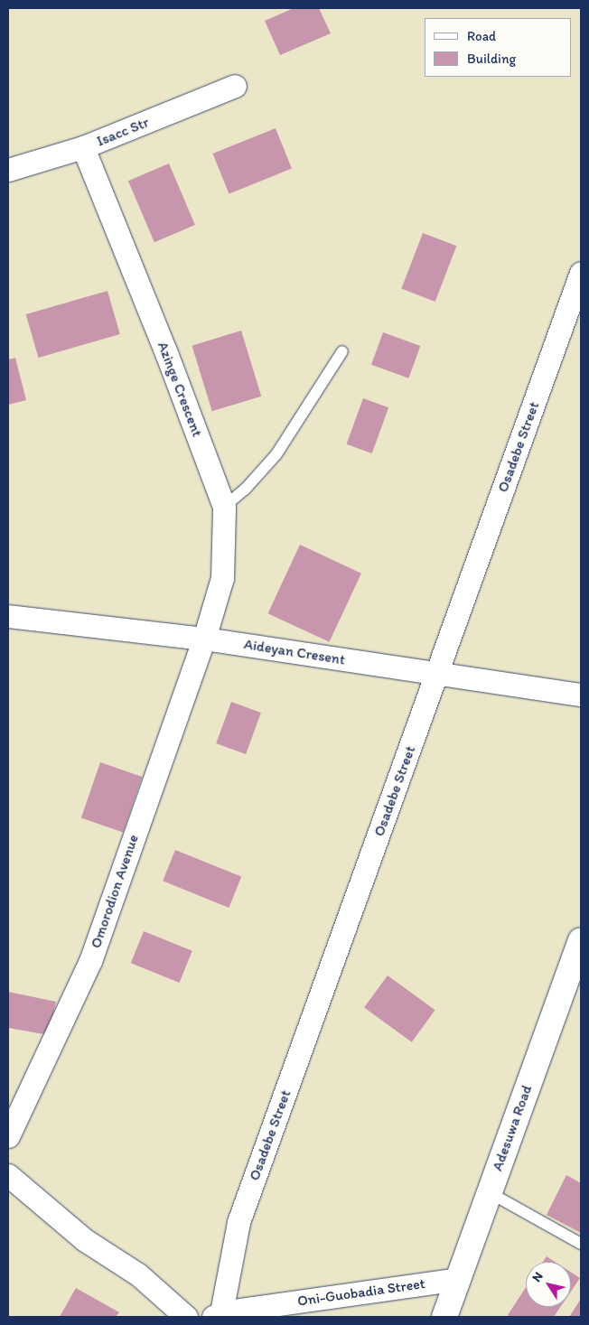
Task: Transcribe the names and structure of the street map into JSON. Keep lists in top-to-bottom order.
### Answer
{
  "streets": {
    "street": [
      "Isacc Str",
      "Azinge Crescent",
      "Osadebe Street",
      "Aideyan Cresent",
      "Omorodion Avenue",
      "Adesuwa Road",
      "Oni-Guobadia Street"
    ]
  },
  "crossings": [
    ["Isacc Str", "Azinge Crescent"],
    ["Azinge Crescent", "Aideyan Cresent"],
    ["Azinge Crescent", "Omorodion Avenue"],
    ["Osadebe Street", "Aideyan Cresent"],
    ["Osadebe Street", "Oni-Guobadia Street"],
    ["Aideyan Cresent", "Omorodion Avenue"],
    ["Adesuwa Road", "Oni-Guobadia Street"]
  ],
  "legend": ["Road", "Building"],
  "north": "top left"
}
